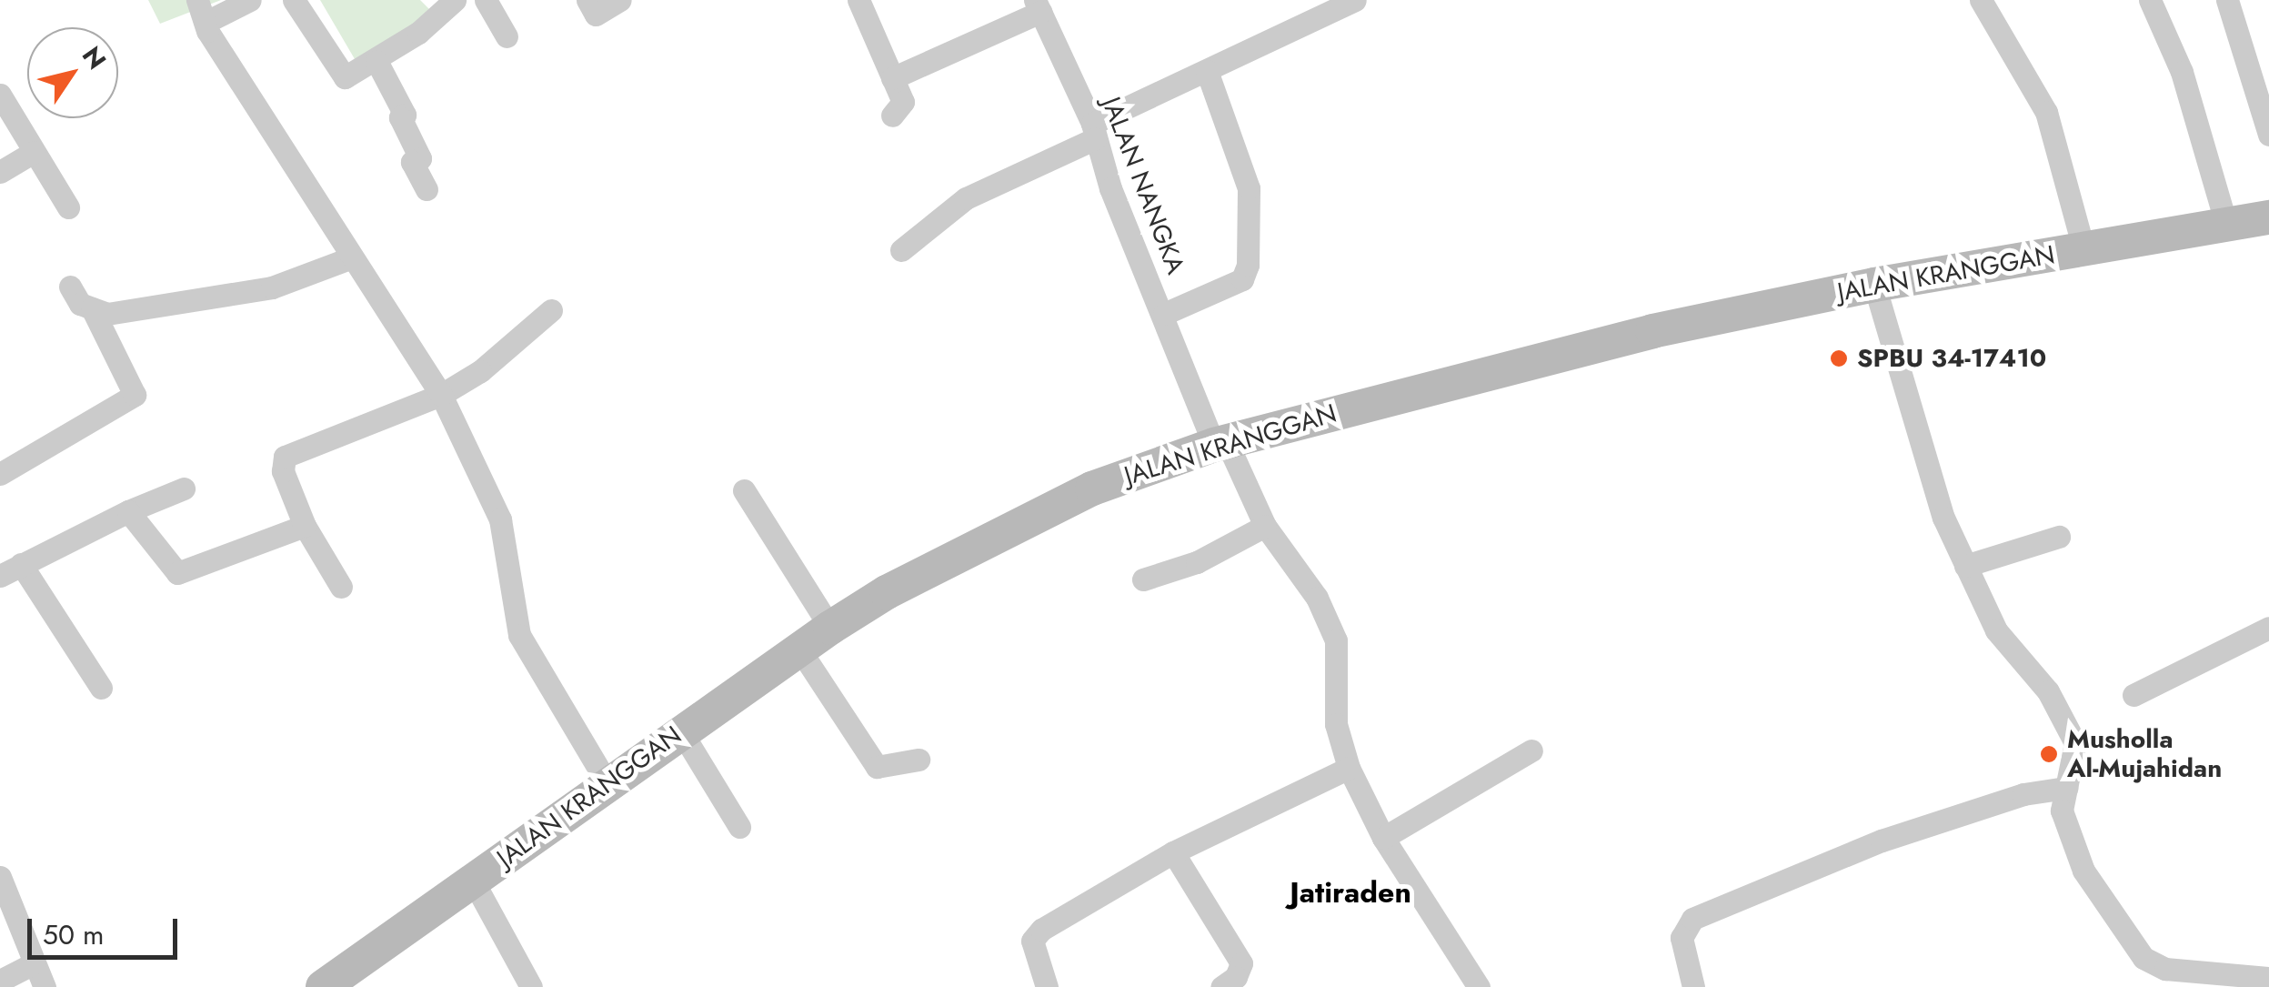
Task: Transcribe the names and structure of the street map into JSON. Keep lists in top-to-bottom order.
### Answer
{
  "streets": {
    "main road": ["JALAN KRANGGAN"],
    "street": ["JALAN NANGKA"]
  },
  "crossings": [
    ["JALAN NANGKA", "JALAN KRANGGAN"]
  ],
  "districts": ["Jatiraden"],
  "places": ["SPBU 34-17410", "Musholla Al-Mujahidan"],
  "scale_bar": "50 m",
  "north": "top right"
}
